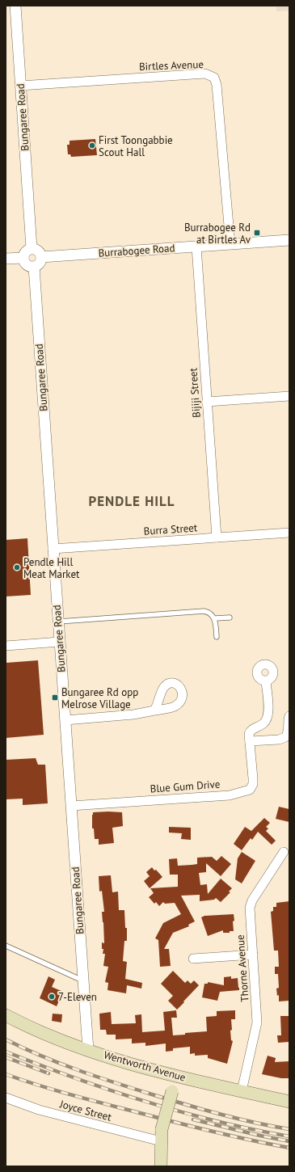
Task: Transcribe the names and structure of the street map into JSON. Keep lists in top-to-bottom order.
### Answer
{
  "streets": {
    "main road": ["Wentworth Avenue"],
    "street": [
      "Birtles Avenue",
      "Bungaree Road",
      "Burrabogee Road",
      "Bijiji Street",
      "Burra Street",
      "Blue Gum Drive",
      "Thorne Avenue",
      "Joyce Street"
    ]
  },
  "crossings": [
    ["Birtles Avenue", "Bungaree Road"],
    ["Birtles Avenue", "Burrabogee Road"],
    ["Bungaree Road", "Burrabogee Road"],
    ["Bungaree Road", "Burra Street"],
    ["Bungaree Road", "Blue Gum Drive"],
    ["Bungaree Road", "Wentworth Avenue"],
    ["Burrabogee Road", "Bijiji Street"],
    ["Bijiji Street", "Burra Street"],
    ["Thorne Avenue", "Wentworth Avenue"]
  ],
  "districts": ["PENDLE HILL"],
  "places": {
    "other": ["First Toongabbie Scout Hall", "Pendle Hill Meat Market", "7-Eleven"],
    "transit": ["Burrabogee Rd at Birtles Av", "Bungaree Rd opp Melrose Village"]
  }
}
